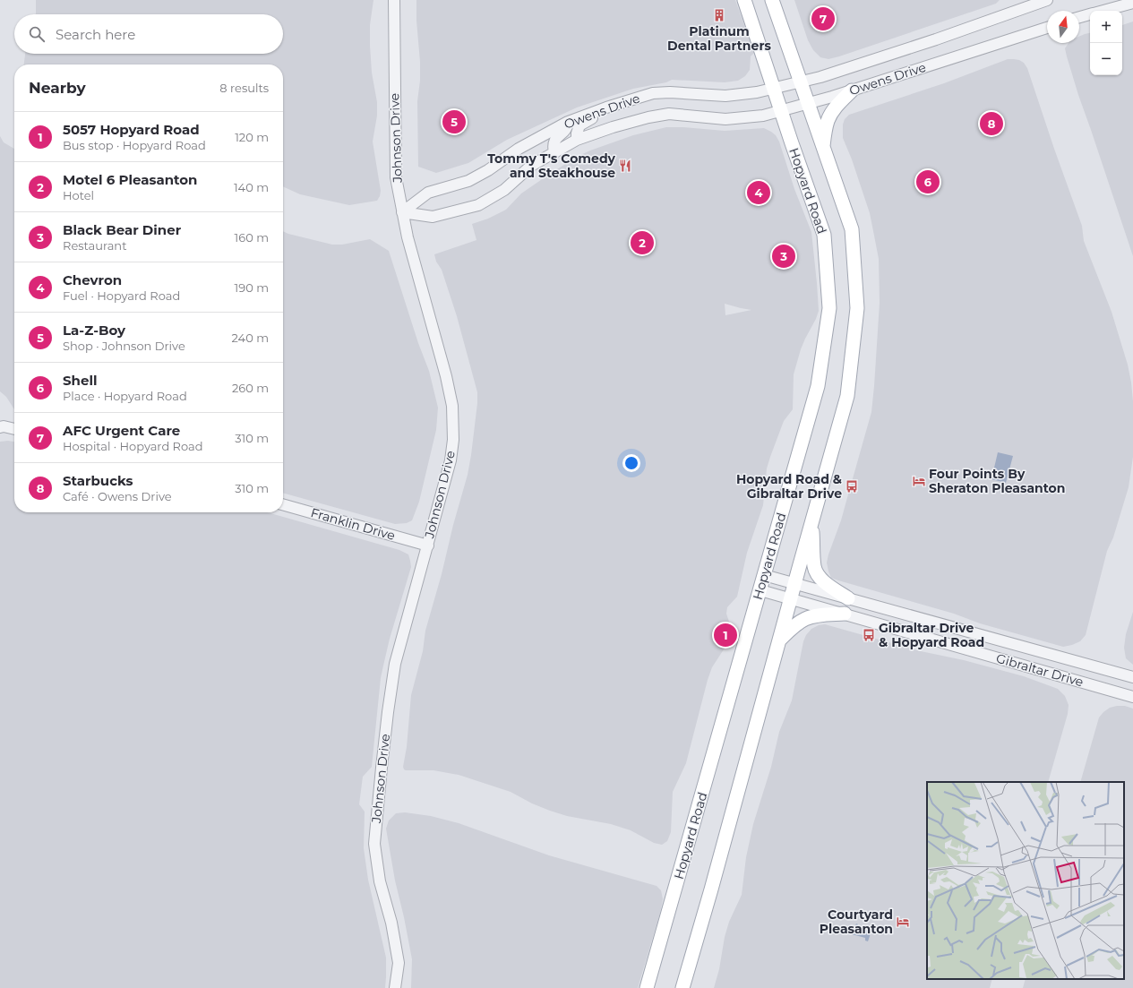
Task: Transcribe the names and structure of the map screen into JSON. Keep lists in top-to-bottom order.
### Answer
{
  "streets": {
    "main road": ["Hopyard Road"],
    "street": [
      "Owens Drive",
      "Johnson Drive",
      "Franklin Drive",
      "Gibraltar Drive"
    ]
  },
  "crossings": [
    ["Owens Drive", "Johnson Drive"],
    ["Owens Drive", "Hopyard Road"],
    ["Johnson Drive", "Franklin Drive"],
    ["Hopyard Road", "Gibraltar Drive"]
  ],
  "places": {
    "building": ["Platinum Dental Partners"],
    "restaurant": ["Tommy T's Comedy and Steakhouse"],
    "hotel": ["Four Points By Sheraton Pleasanton", "Courtyard Pleasanton"],
    "bus stop": ["Hopyard Road & Gibraltar Drive", "Gibraltar Drive & Hopyard Road"]
  },
  "north": "top",
  "page": {
    "pins": [
      "7",
      "5",
      "8",
      "6",
      "4",
      "2",
      "3",
      "1"
    ],
    "map_buttons": ["+", "−"],
    "search": "Search here",
    "heading": ["Nearby", "8 results"],
    "list": [
      {
        "mark": "1",
        "name": "5057 Hopyard Road",
        "note": "Bus stop · Hopyard Road",
        "value": "120 m"
      },
      {
        "mark": "2",
        "name": "Motel 6 Pleasanton",
        "note": "Hotel",
        "value": "140 m"
      },
      {
        "mark": "3",
        "name": "Black Bear Diner",
        "note": "Restaurant",
        "value": "160 m"
      },
      {
        "mark": "4",
        "name": "Chevron",
        "note": "Fuel · Hopyard Road",
        "value": "190 m"
      },
      {
        "mark": "5",
        "name": "La-Z-Boy",
        "note": "Shop · Johnson Drive",
        "value": "240 m"
      },
      {
        "mark": "6",
        "name": "Shell",
        "note": "Place · Hopyard Road",
        "value": "260 m"
      },
      {
        "mark": "7",
        "name": "AFC Urgent Care",
        "note": "Hospital · Hopyard Road",
        "value": "310 m"
      },
      {
        "mark": "8",
        "name": "Starbucks",
        "note": "Café · Owens Drive",
        "value": "310 m"
      }
    ]
  }
}
